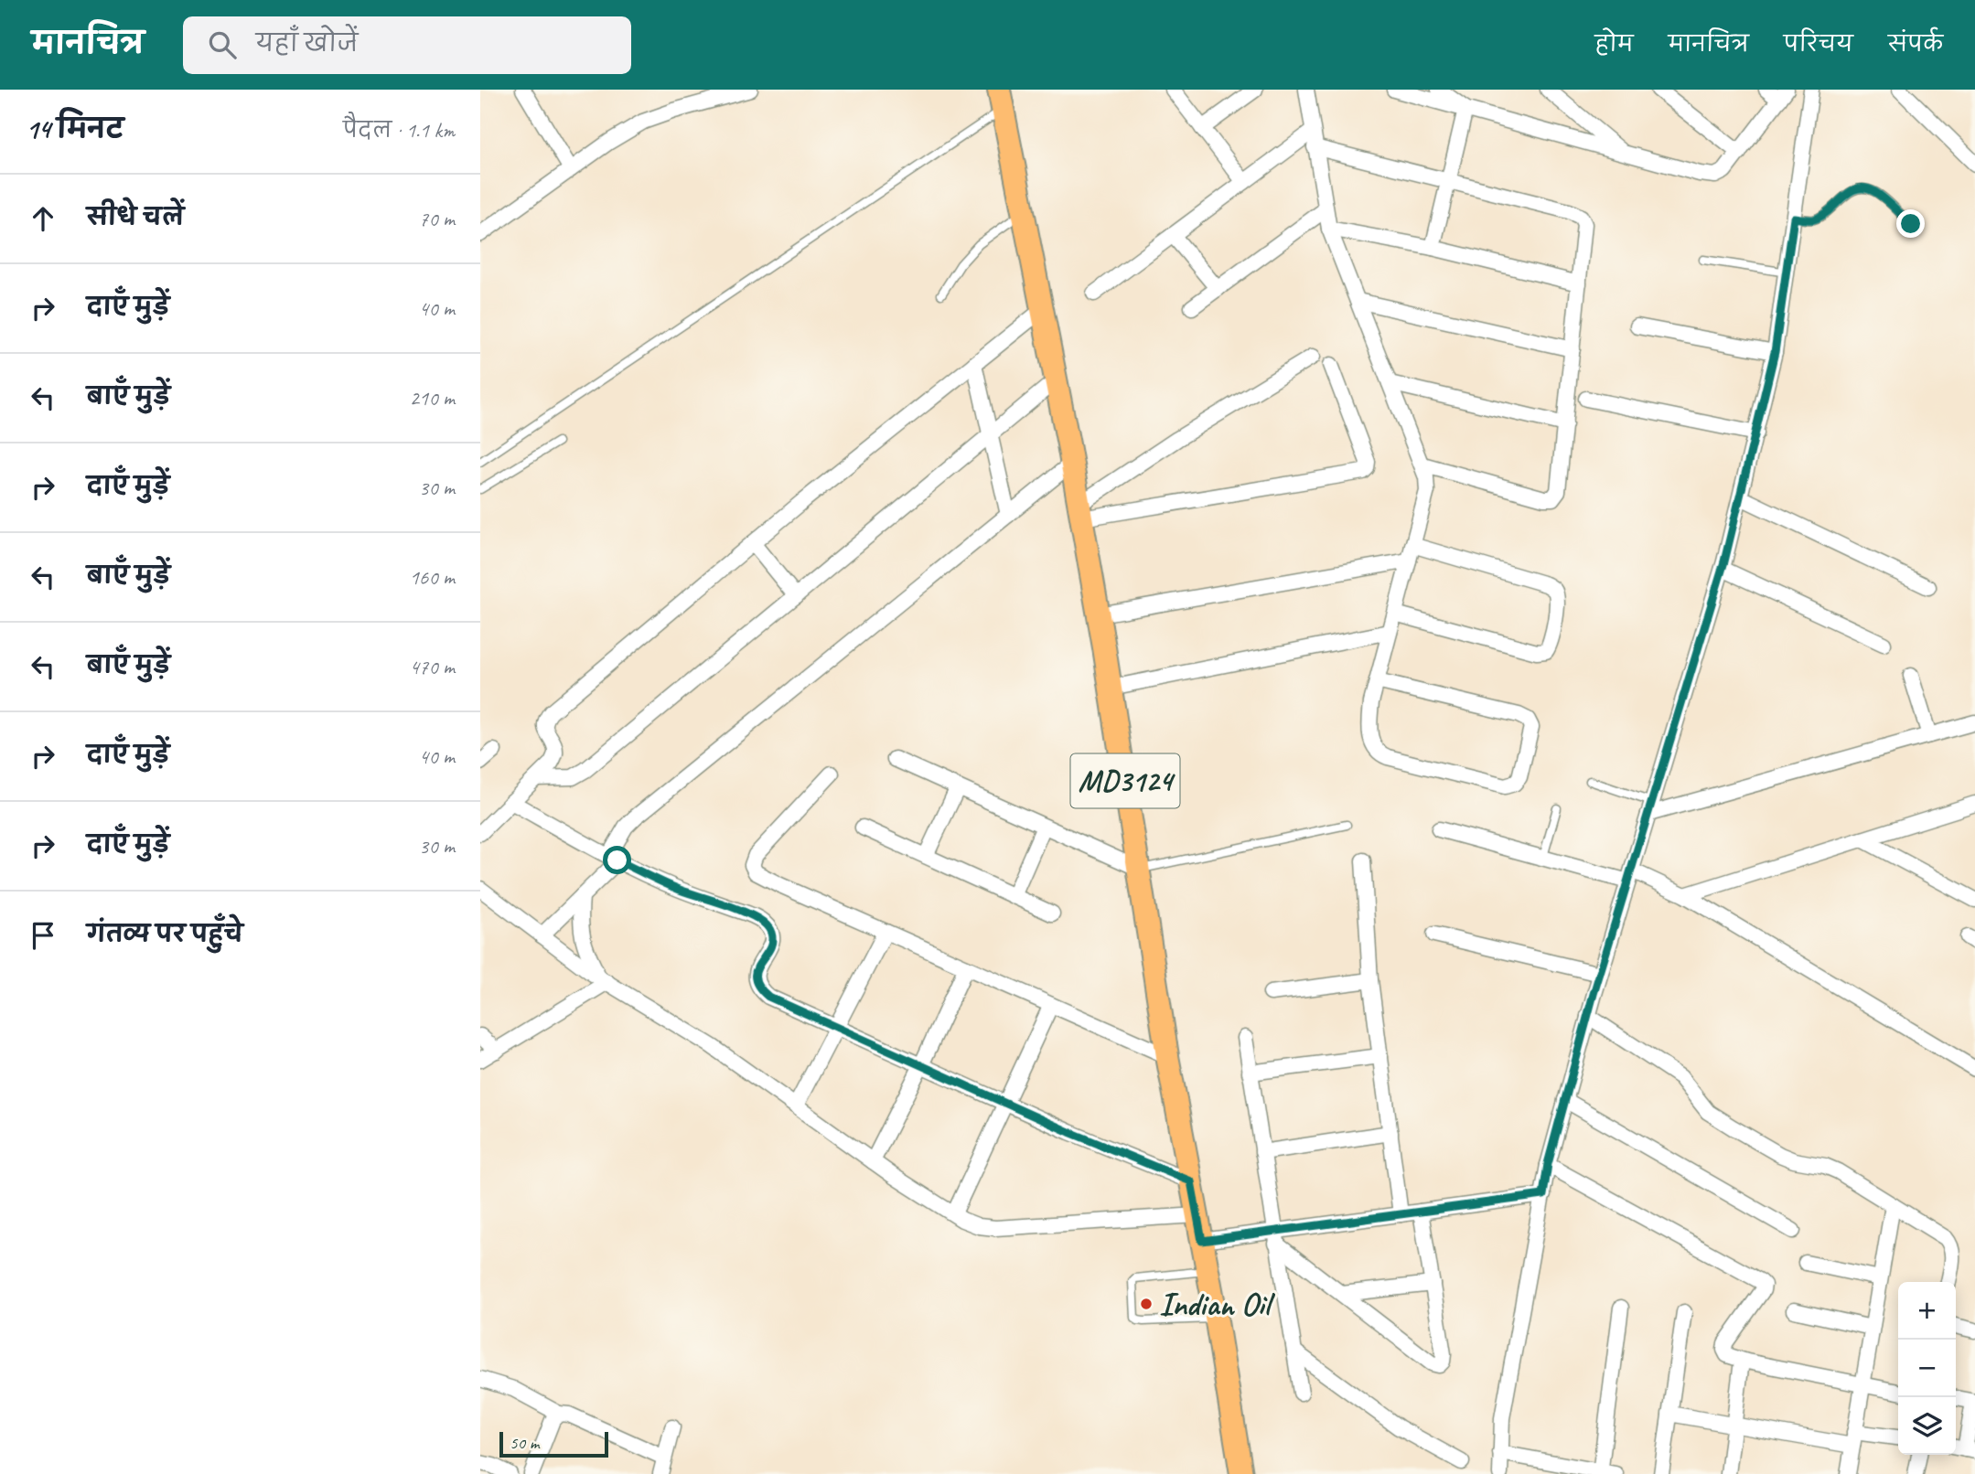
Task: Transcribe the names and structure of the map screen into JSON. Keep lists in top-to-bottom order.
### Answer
{
  "streets": {
    "main road": ["MD3124"]
  },
  "places": ["Indian Oil"],
  "scale_bar": "50 m",
  "page": {
    "header": "मानचित्र",
    "search": "यहाँ खोजें",
    "nav": [
      "होम",
      "मानचित्र",
      "परिचय",
      "संपर्क"
    ],
    "heading": ["14 मिनट", "पैदल · 1.1 km"],
    "list": [
      ["सीधे चलें", "70 m"],
      ["दाएँ मुड़ें", "40 m"],
      ["बाएँ मुड़ें", "210 m"],
      ["दाएँ मुड़ें", "30 m"],
      ["बाएँ मुड़ें", "160 m"],
      ["बाएँ मुड़ें", "470 m"],
      ["दाएँ मुड़ें", "40 m"],
      ["दाएँ मुड़ें", "30 m"],
      "गंतव्य पर पहुँचे"
    ],
    "map_buttons": ["+", "−"],
    "scale": "50 m"
  }
}
